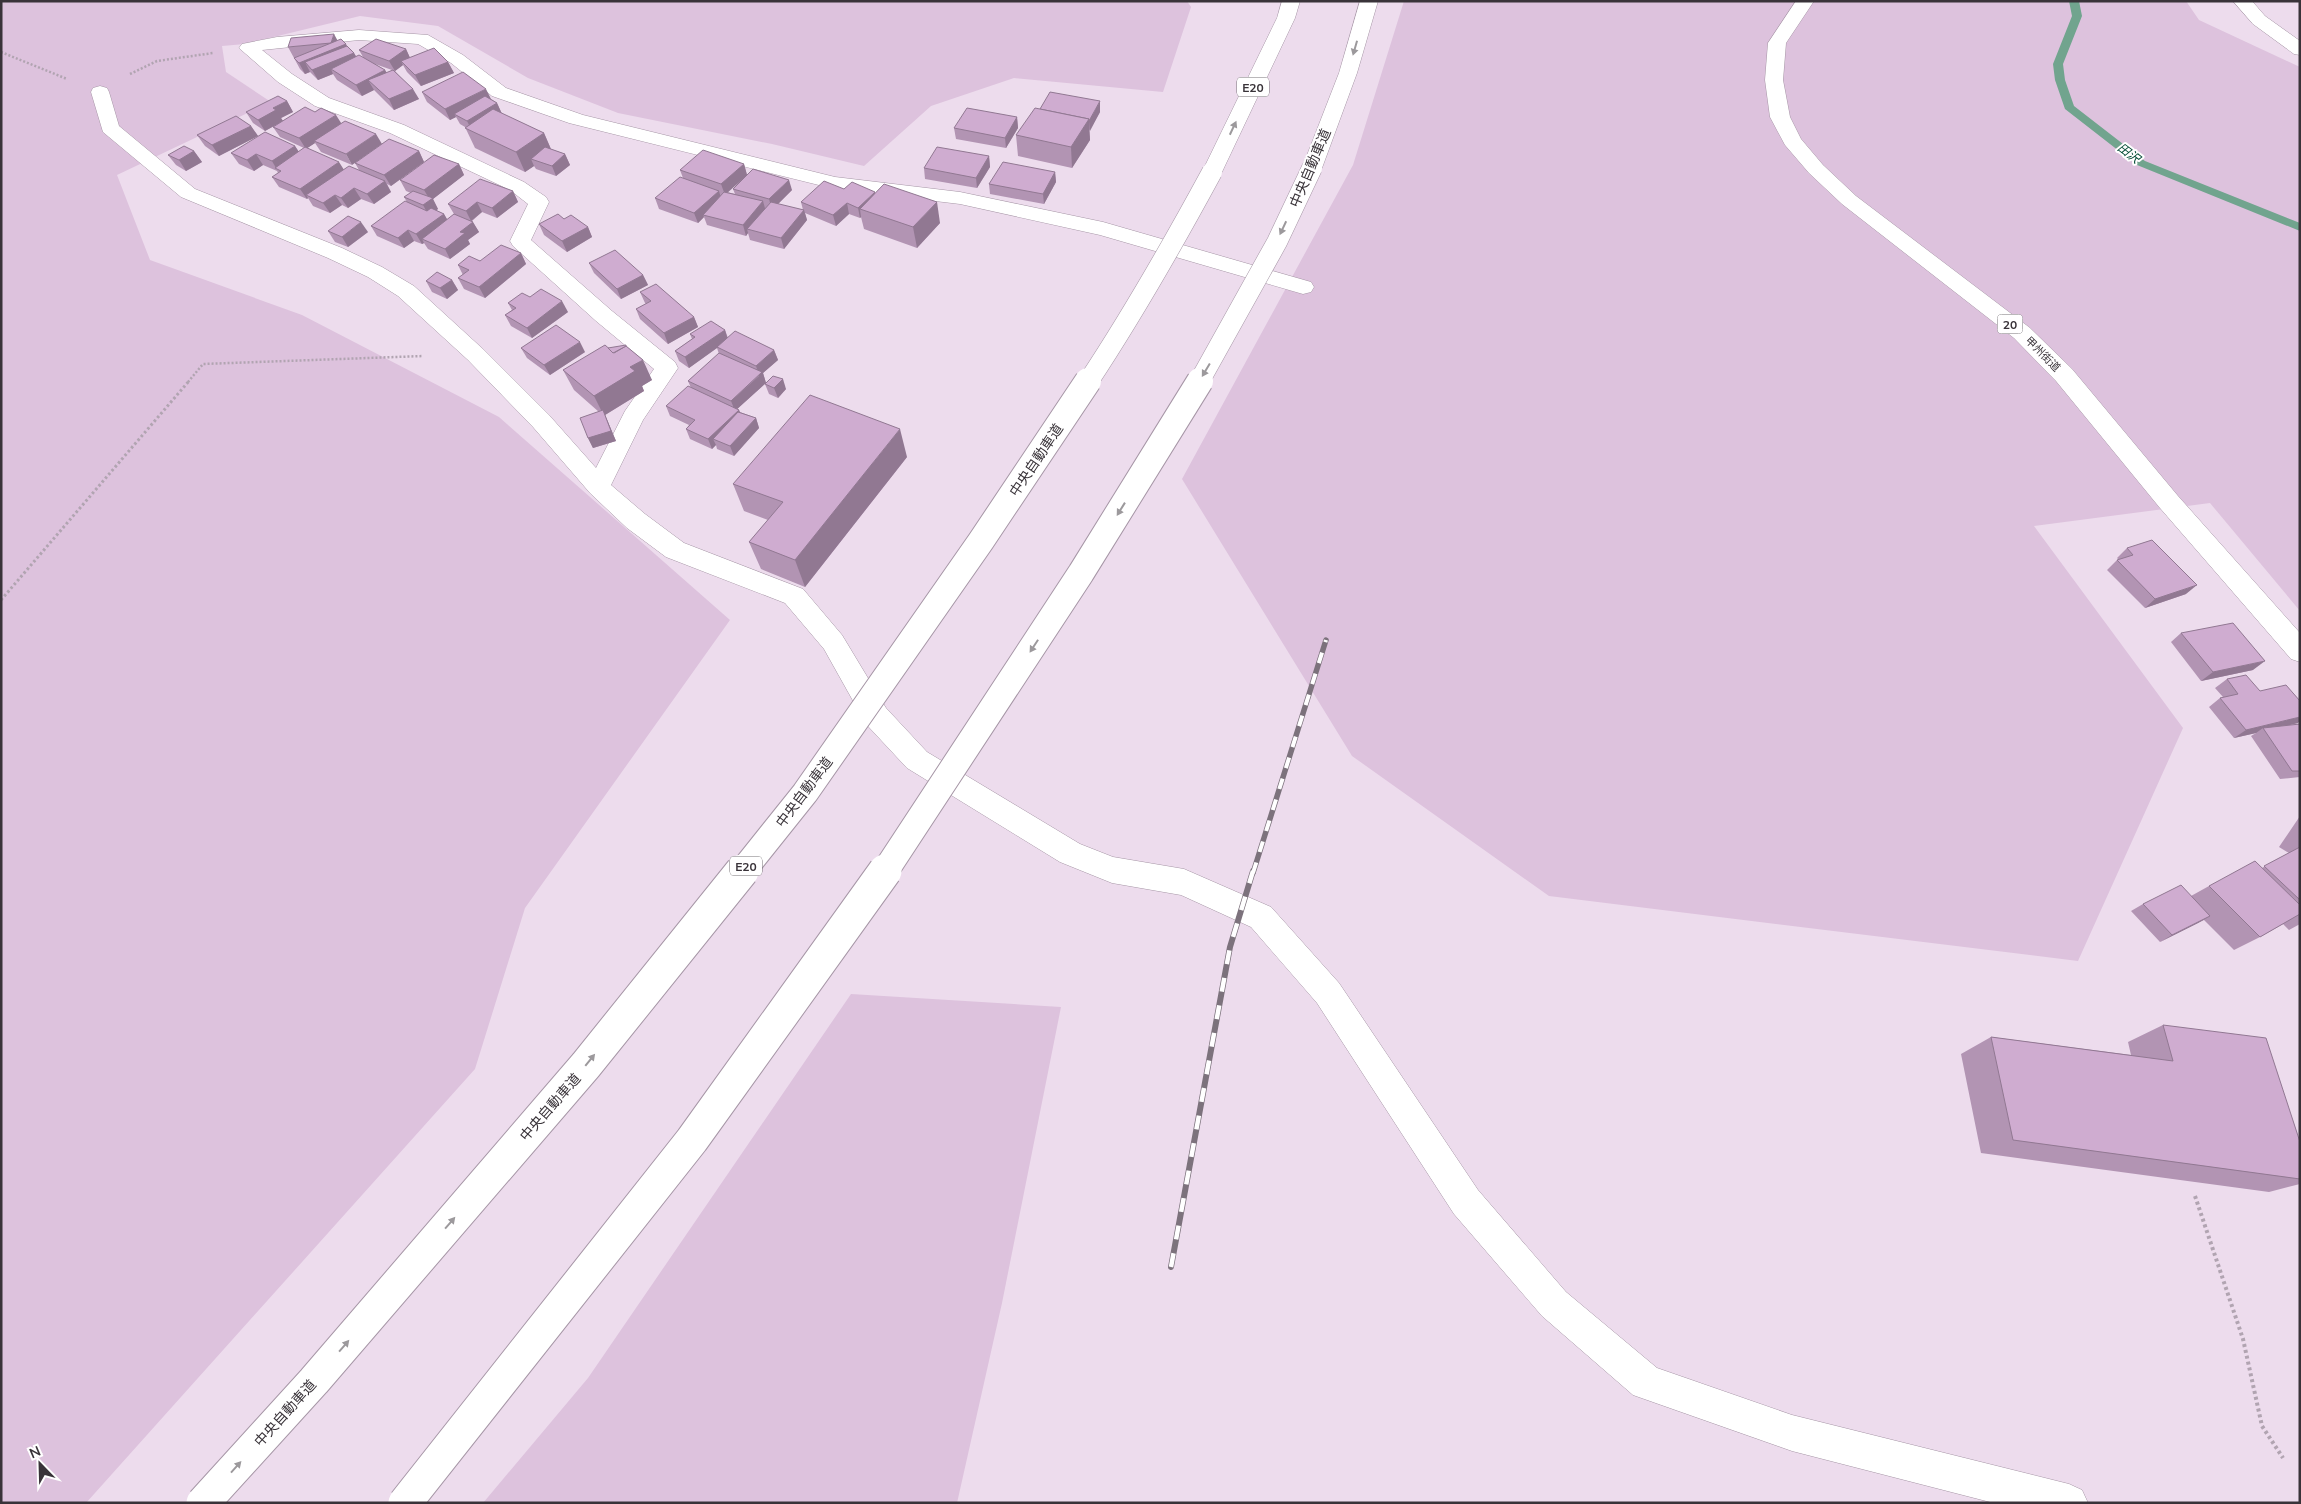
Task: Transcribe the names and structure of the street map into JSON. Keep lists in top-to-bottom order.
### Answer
{
  "streets": {
    "main road": [
      "E20",
      "中央自動車道",
      "20",
      "甲州街道"
    ]
  },
  "water": ["田沢"],
  "north": "top left"
}
